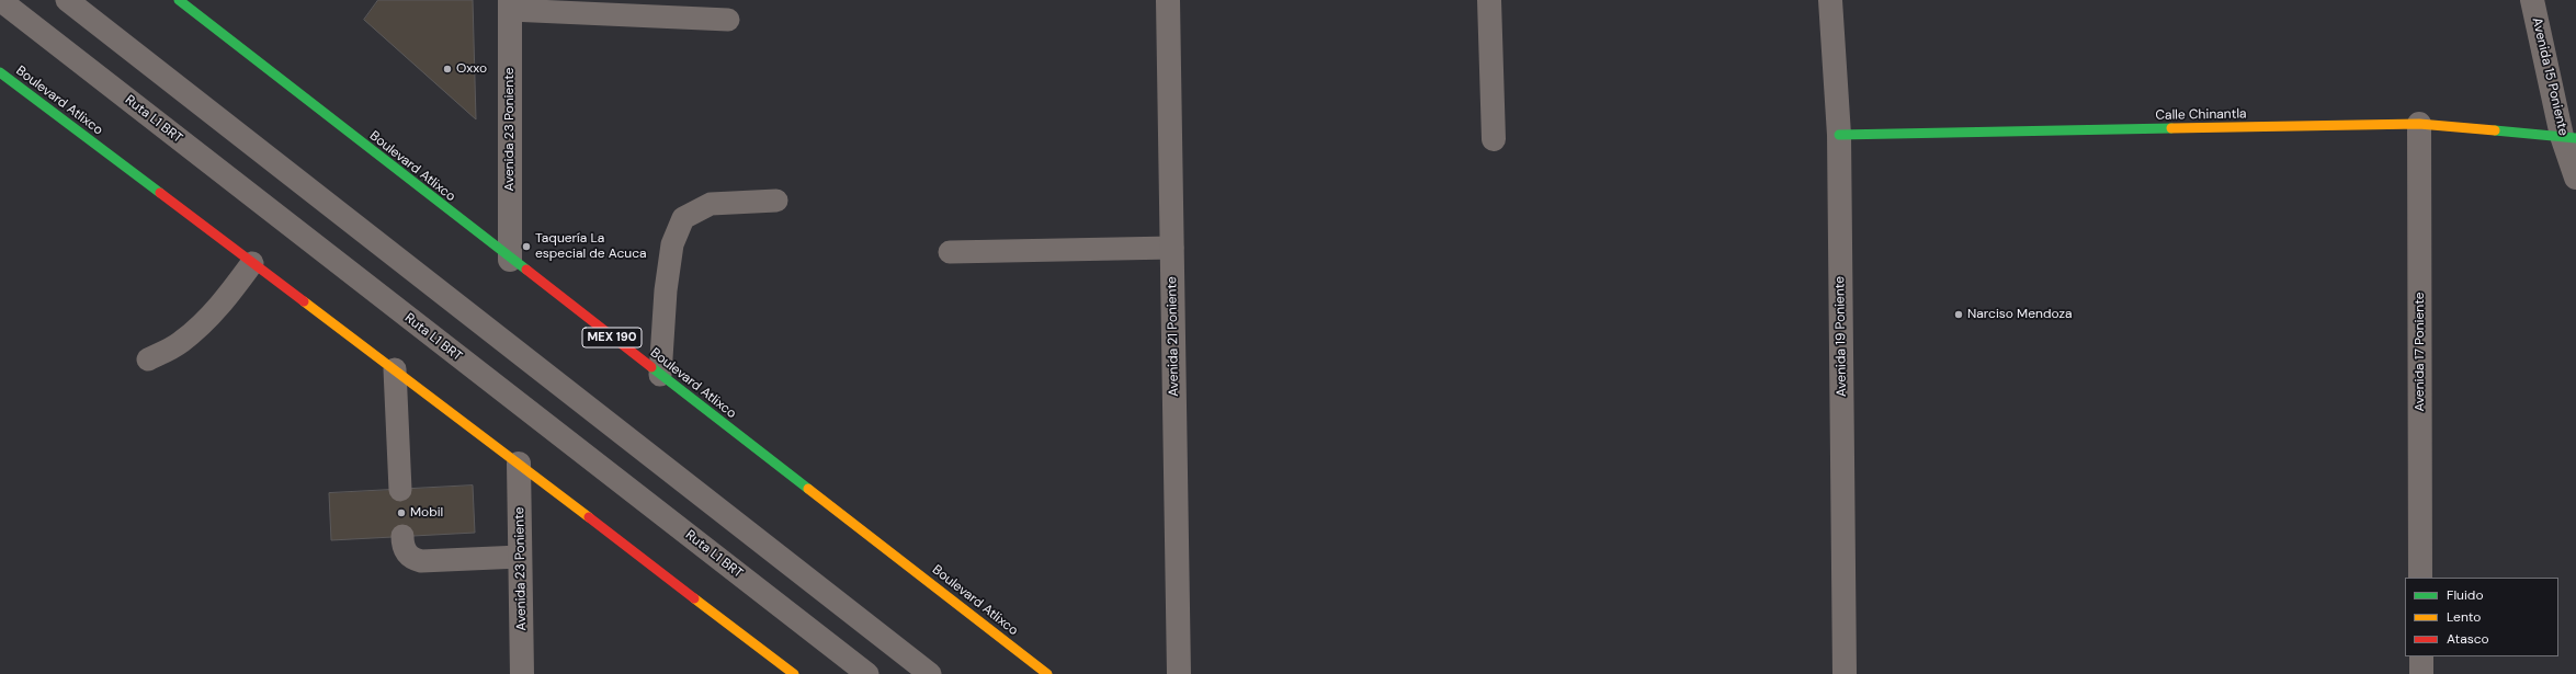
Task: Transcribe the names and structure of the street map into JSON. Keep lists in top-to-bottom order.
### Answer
{
  "streets": {
    "main road": ["Boulevard Atlixco", "Calle Chinantla", "MEX 190"],
    "street": [
      "Avenida 15 Poniente",
      "Avenida 23 Poniente",
      "Avenida 21 Poniente",
      "Avenida 19 Poniente",
      "Avenida 17 Poniente"
    ],
    "lane": ["Ruta L1 BRT"]
  },
  "crossings": [
    ["Avenida 15 Poniente", "Calle Chinantla"],
    ["Boulevard Atlixco", "Avenida 23 Poniente"],
    ["Calle Chinantla", "Avenida 19 Poniente"],
    ["Calle Chinantla", "Avenida 17 Poniente"]
  ],
  "places": [
    "Oxxo",
    "Taquería La especial de Acuca",
    "Narciso Mendoza",
    "Mobil"
  ],
  "legend": ["Fluido", "Lento", "Atasco"]
}
